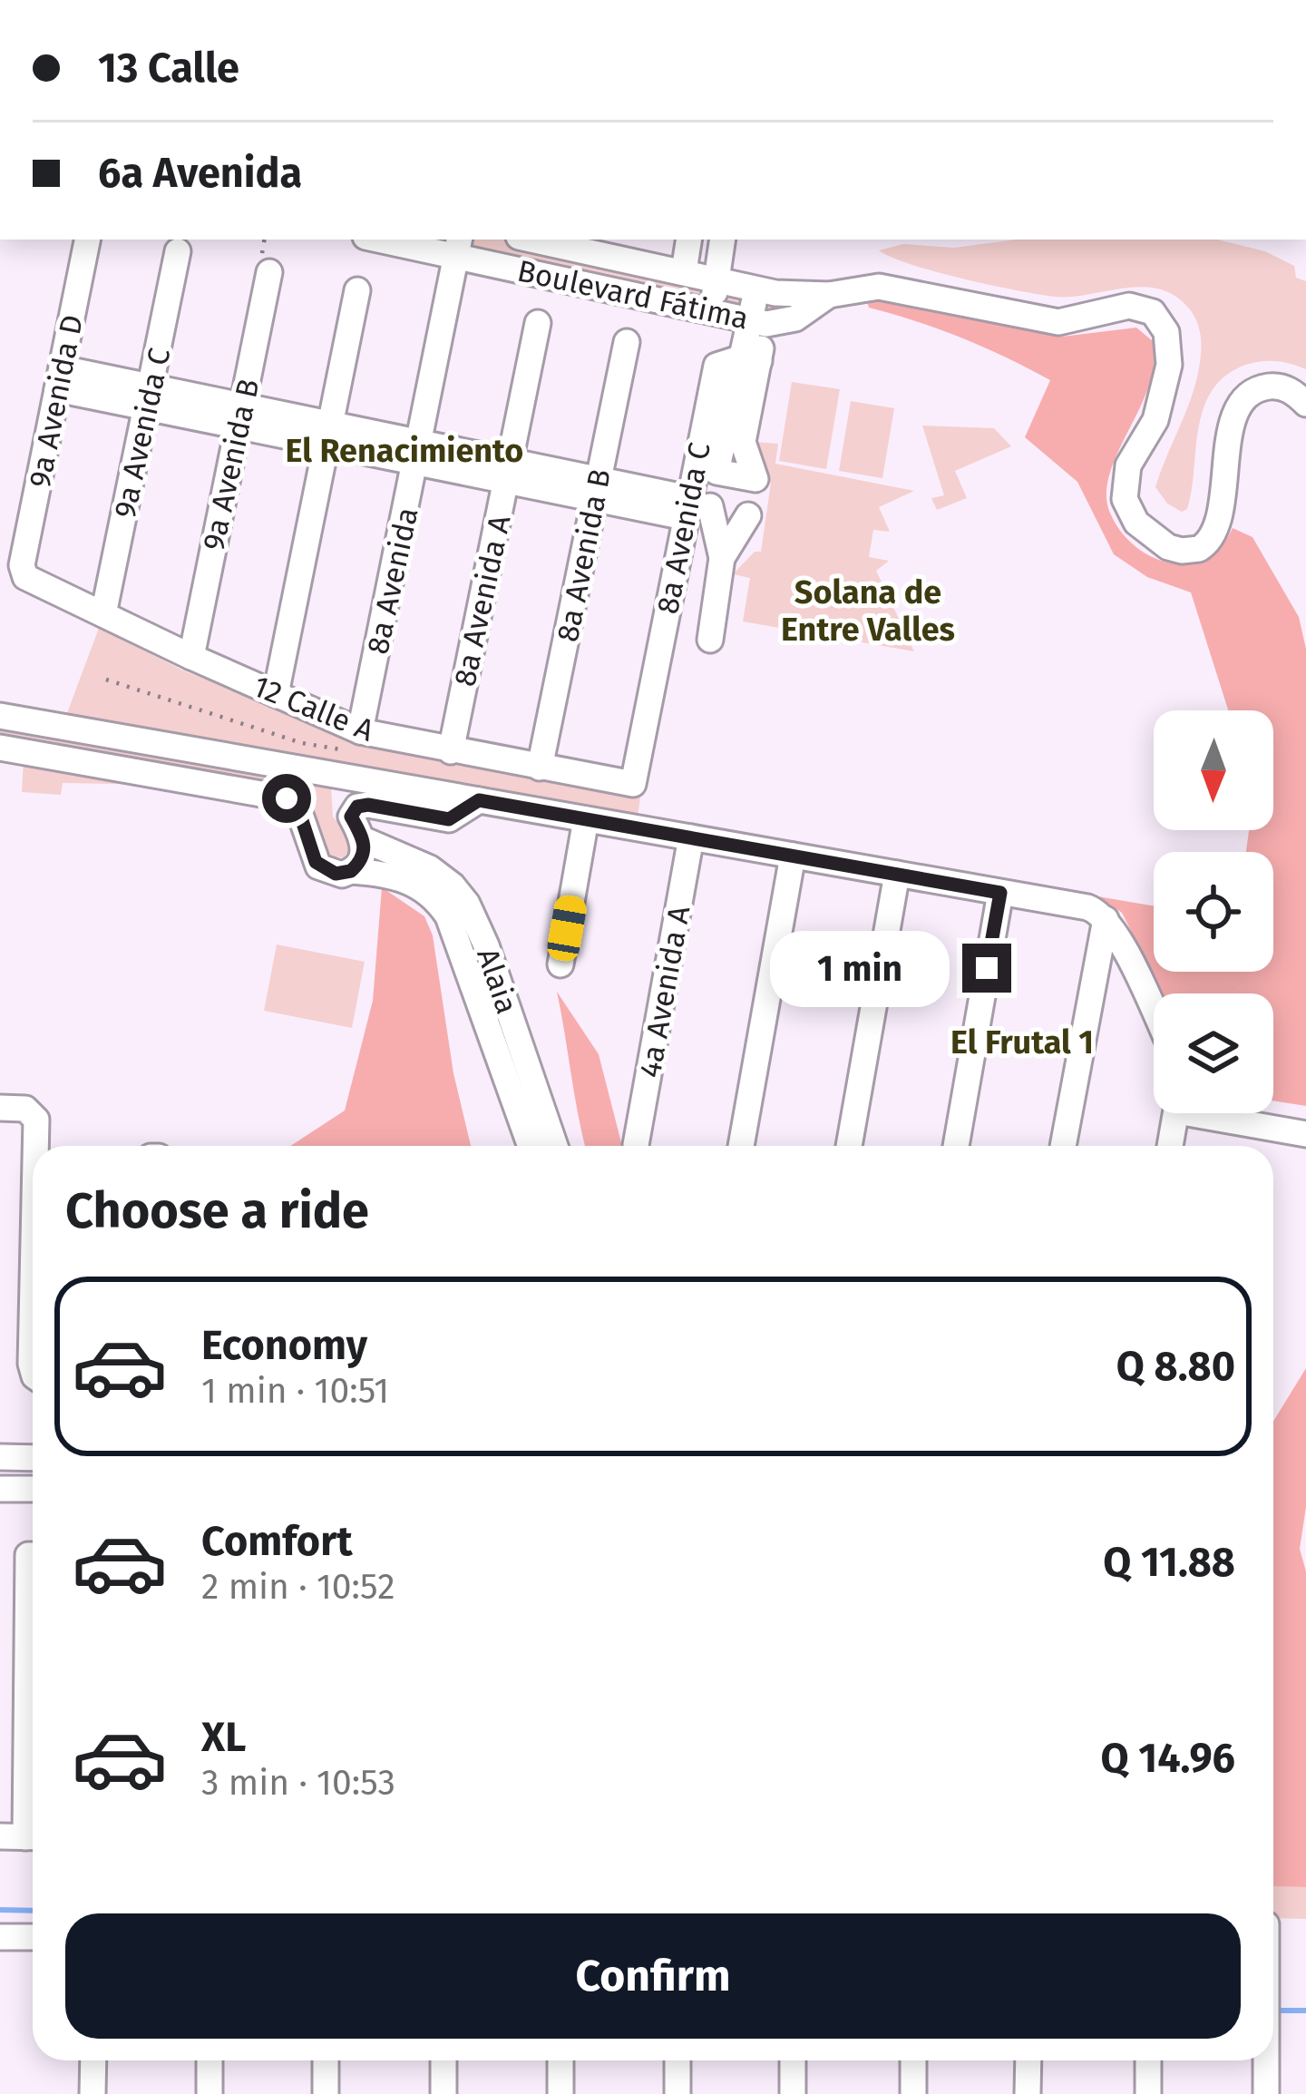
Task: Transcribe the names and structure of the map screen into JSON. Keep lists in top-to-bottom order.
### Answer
{
  "streets": {
    "street": [
      "Boulevard Fátima",
      "9a Avenida D",
      "9a Avenida C",
      "9a Avenida B",
      "8a Avenida C",
      "8a Avenida B",
      "8a Avenida",
      "8a Avenida A",
      "12 Calle A",
      "Alaia",
      "4a Avenida A"
    ]
  },
  "crossings": [
    ["Boulevard Fátima", "8a Avenida C"],
    ["Boulevard Fátima", "8a Avenida"],
    ["9a Avenida D", "12 Calle A"],
    ["9a Avenida C", "12 Calle A"],
    ["9a Avenida B", "12 Calle A"],
    ["8a Avenida C", "12 Calle A"],
    ["8a Avenida B", "12 Calle A"],
    ["8a Avenida", "12 Calle A"],
    ["8a Avenida A", "12 Calle A"]
  ],
  "districts": ["El Renacimiento", "Solana de Entre Valles", "El Frutal 1"],
  "north": "bottom",
  "page": {
    "banner": ["13 Calle", "6a Avenida"],
    "bubble": "1 min",
    "heading": "Choose a ride",
    "list": [
      {
        "name": "Economy",
        "note": "1 min · 10:51",
        "value": "Q 8.80"
      },
      {
        "name": "Comfort",
        "note": "2 min · 10:52",
        "value": "Q 11.88"
      },
      {
        "name": "XL",
        "note": "3 min · 10:53",
        "value": "Q 14.96"
      }
    ],
    "buttons": "Confirm"
  }
}
